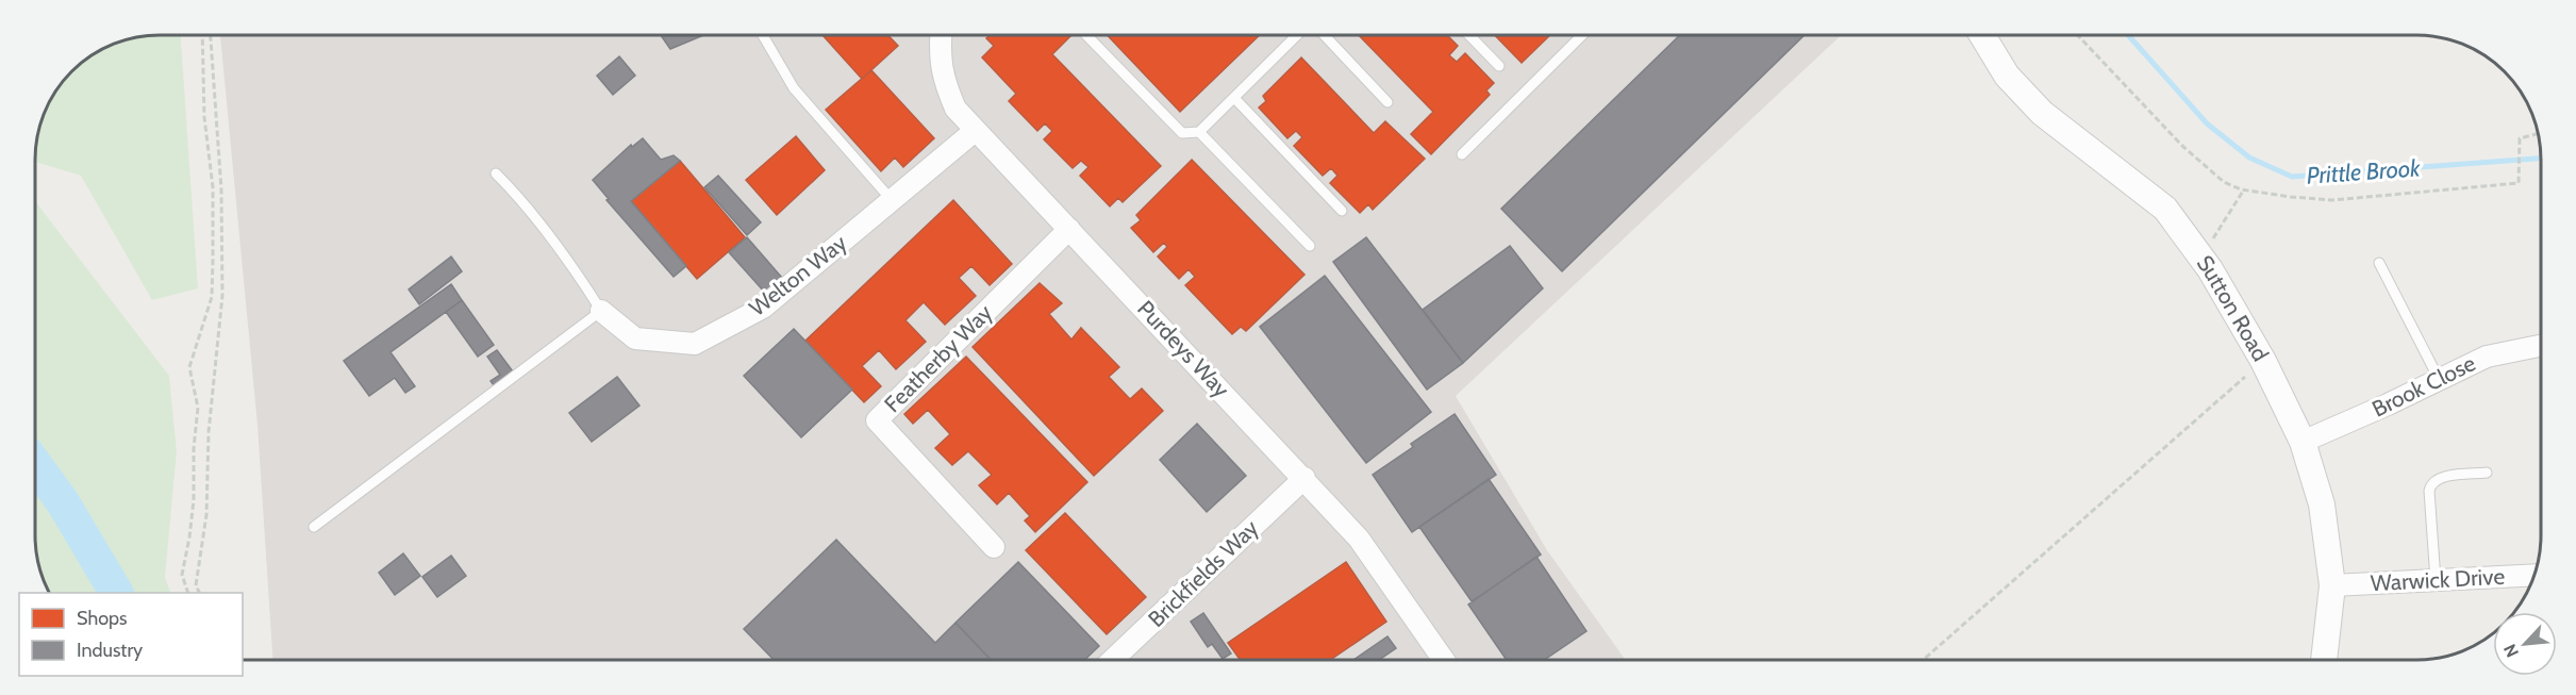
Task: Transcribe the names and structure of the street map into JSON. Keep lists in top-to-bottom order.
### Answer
{
  "streets": {
    "street": [
      "Welton Way",
      "Sutton Road",
      "Purdeys Way",
      "Featherby Way",
      "Brook Close",
      "Brickfields Way",
      "Warwick Drive"
    ]
  },
  "crossings": [
    ["Welton Way", "Purdeys Way"],
    ["Sutton Road", "Brook Close"],
    ["Sutton Road", "Warwick Drive"],
    ["Purdeys Way", "Featherby Way"],
    ["Purdeys Way", "Brickfields Way"]
  ],
  "water": ["Prittle Brook"],
  "legend": ["Shops", "Industry"],
  "north": "bottom left"
}
